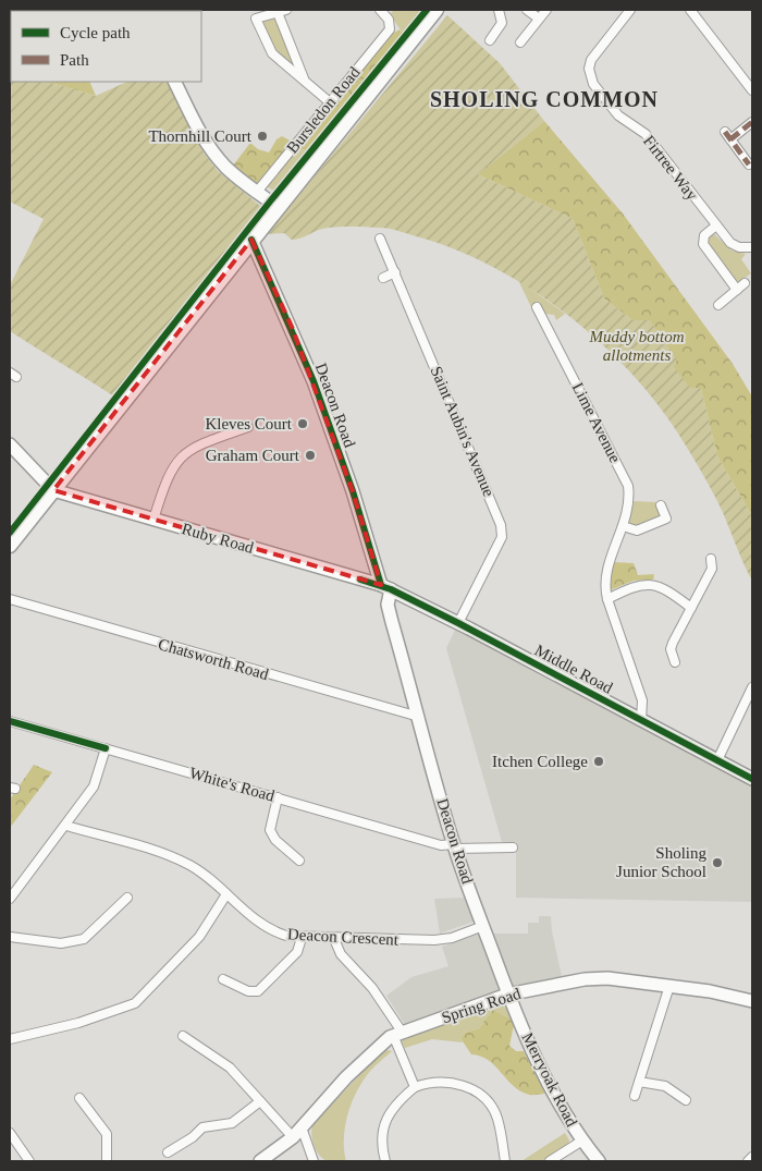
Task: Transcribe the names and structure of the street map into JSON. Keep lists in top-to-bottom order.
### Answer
{
  "streets": {
    "main road": ["Bursledon Road"],
    "street": [
      "Firtree Way",
      "Deacon Road",
      "Lime Avenue",
      "Saint Aubin's Avenue",
      "Ruby Road",
      "Chatsworth Road",
      "Middle Road",
      "White's Road",
      "Deacon Crescent",
      "Spring Road",
      "Merryoak Road"
    ]
  },
  "crossings": [
    ["Bursledon Road", "Deacon Road"],
    ["Bursledon Road", "Ruby Road"],
    ["Deacon Road", "Ruby Road"],
    ["Deacon Road", "Chatsworth Road"],
    ["Deacon Road", "Middle Road"],
    ["Deacon Road", "White's Road"],
    ["Deacon Road", "Deacon Crescent"],
    ["Deacon Road", "Spring Road"],
    ["Deacon Road", "Merryoak Road"],
    ["Lime Avenue", "Middle Road"],
    ["Saint Aubin's Avenue", "Middle Road"],
    ["Ruby Road", "Middle Road"],
    ["Spring Road", "Merryoak Road"]
  ],
  "districts": ["SHOLING COMMON"],
  "parks": ["Muddy bottom allotments"],
  "places": [
    "Thornhill Court",
    "Kleves Court",
    "Graham Court",
    "Itchen College",
    "Sholing Junior School"
  ],
  "legend": ["Cycle path", "Path"]
}
